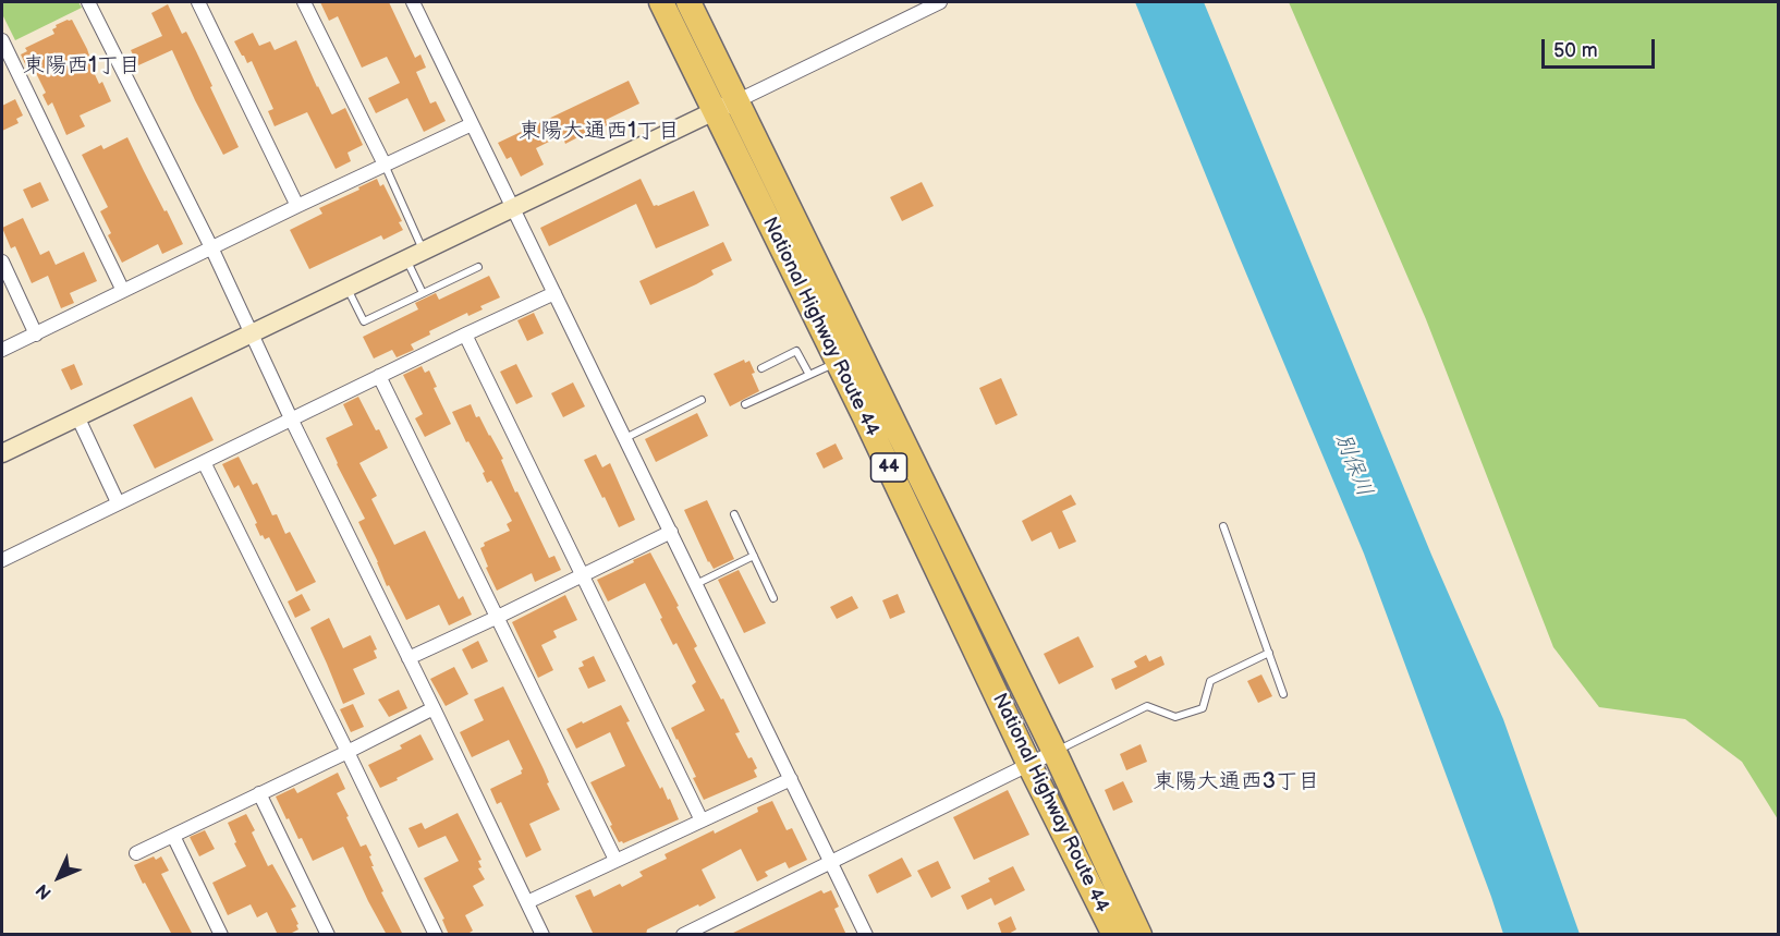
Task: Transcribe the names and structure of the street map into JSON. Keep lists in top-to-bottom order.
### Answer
{
  "streets": {
    "highway": ["National Highway Route 44", "44"]
  },
  "districts": ["東陽西1丁目", "東陽大通西1丁目", "東陽大通西3丁目"],
  "water": ["別保川"],
  "scale_bar": "50 m",
  "north": "bottom left"
}
